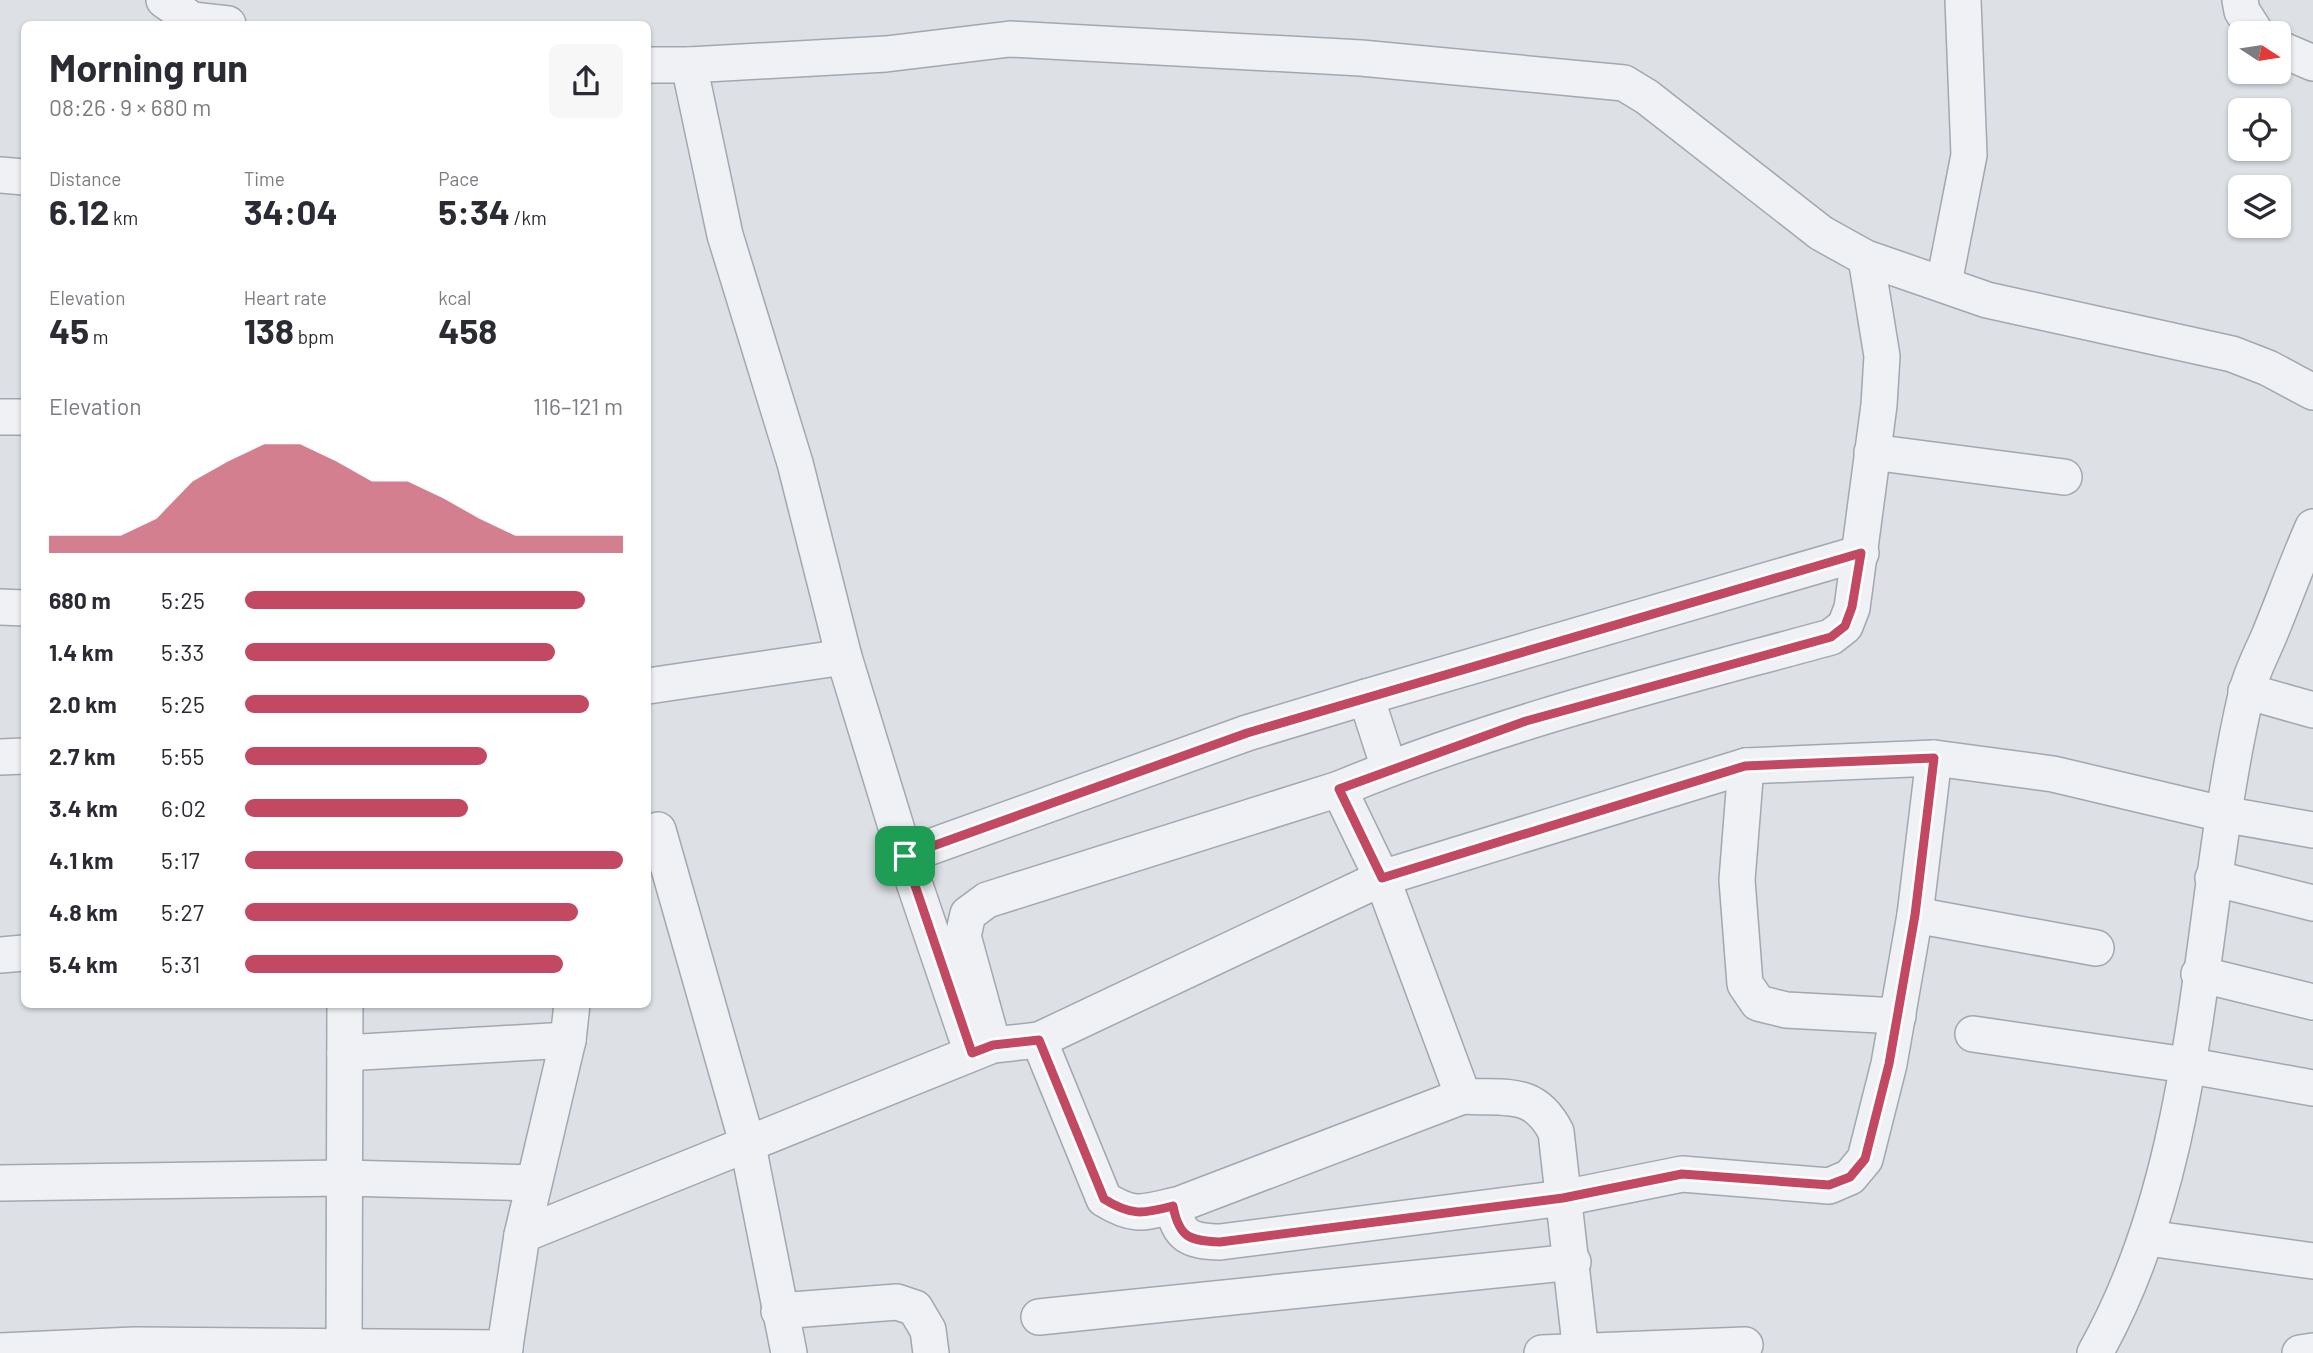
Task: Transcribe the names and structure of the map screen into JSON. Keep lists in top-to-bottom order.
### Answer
{
  "north": "right",
  "page": {
    "heading": ["Morning run", "08:26 · 9 × 680 m"],
    "stats": [
      ["Distance", "6.12 km"],
      ["Time", "34:04"],
      ["Pace", "5:34 /km"],
      ["Elevation", "45 m"],
      ["Heart rate", "138 bpm"],
      ["kcal", "458"]
    ],
    "chart": ["Elevation", "116–121 m"],
    "list": [
      {
        "name": "680 m",
        "note": "5:25"
      },
      {
        "name": "1.4 km",
        "note": "5:33"
      },
      {
        "name": "2.0 km",
        "note": "5:25"
      },
      {
        "name": "2.7 km",
        "note": "5:55"
      },
      {
        "name": "3.4 km",
        "note": "6:02"
      },
      {
        "name": "4.1 km",
        "note": "5:17"
      },
      {
        "name": "4.8 km",
        "note": "5:27"
      },
      {
        "name": "5.4 km",
        "note": "5:31"
      }
    ]
  }
}
